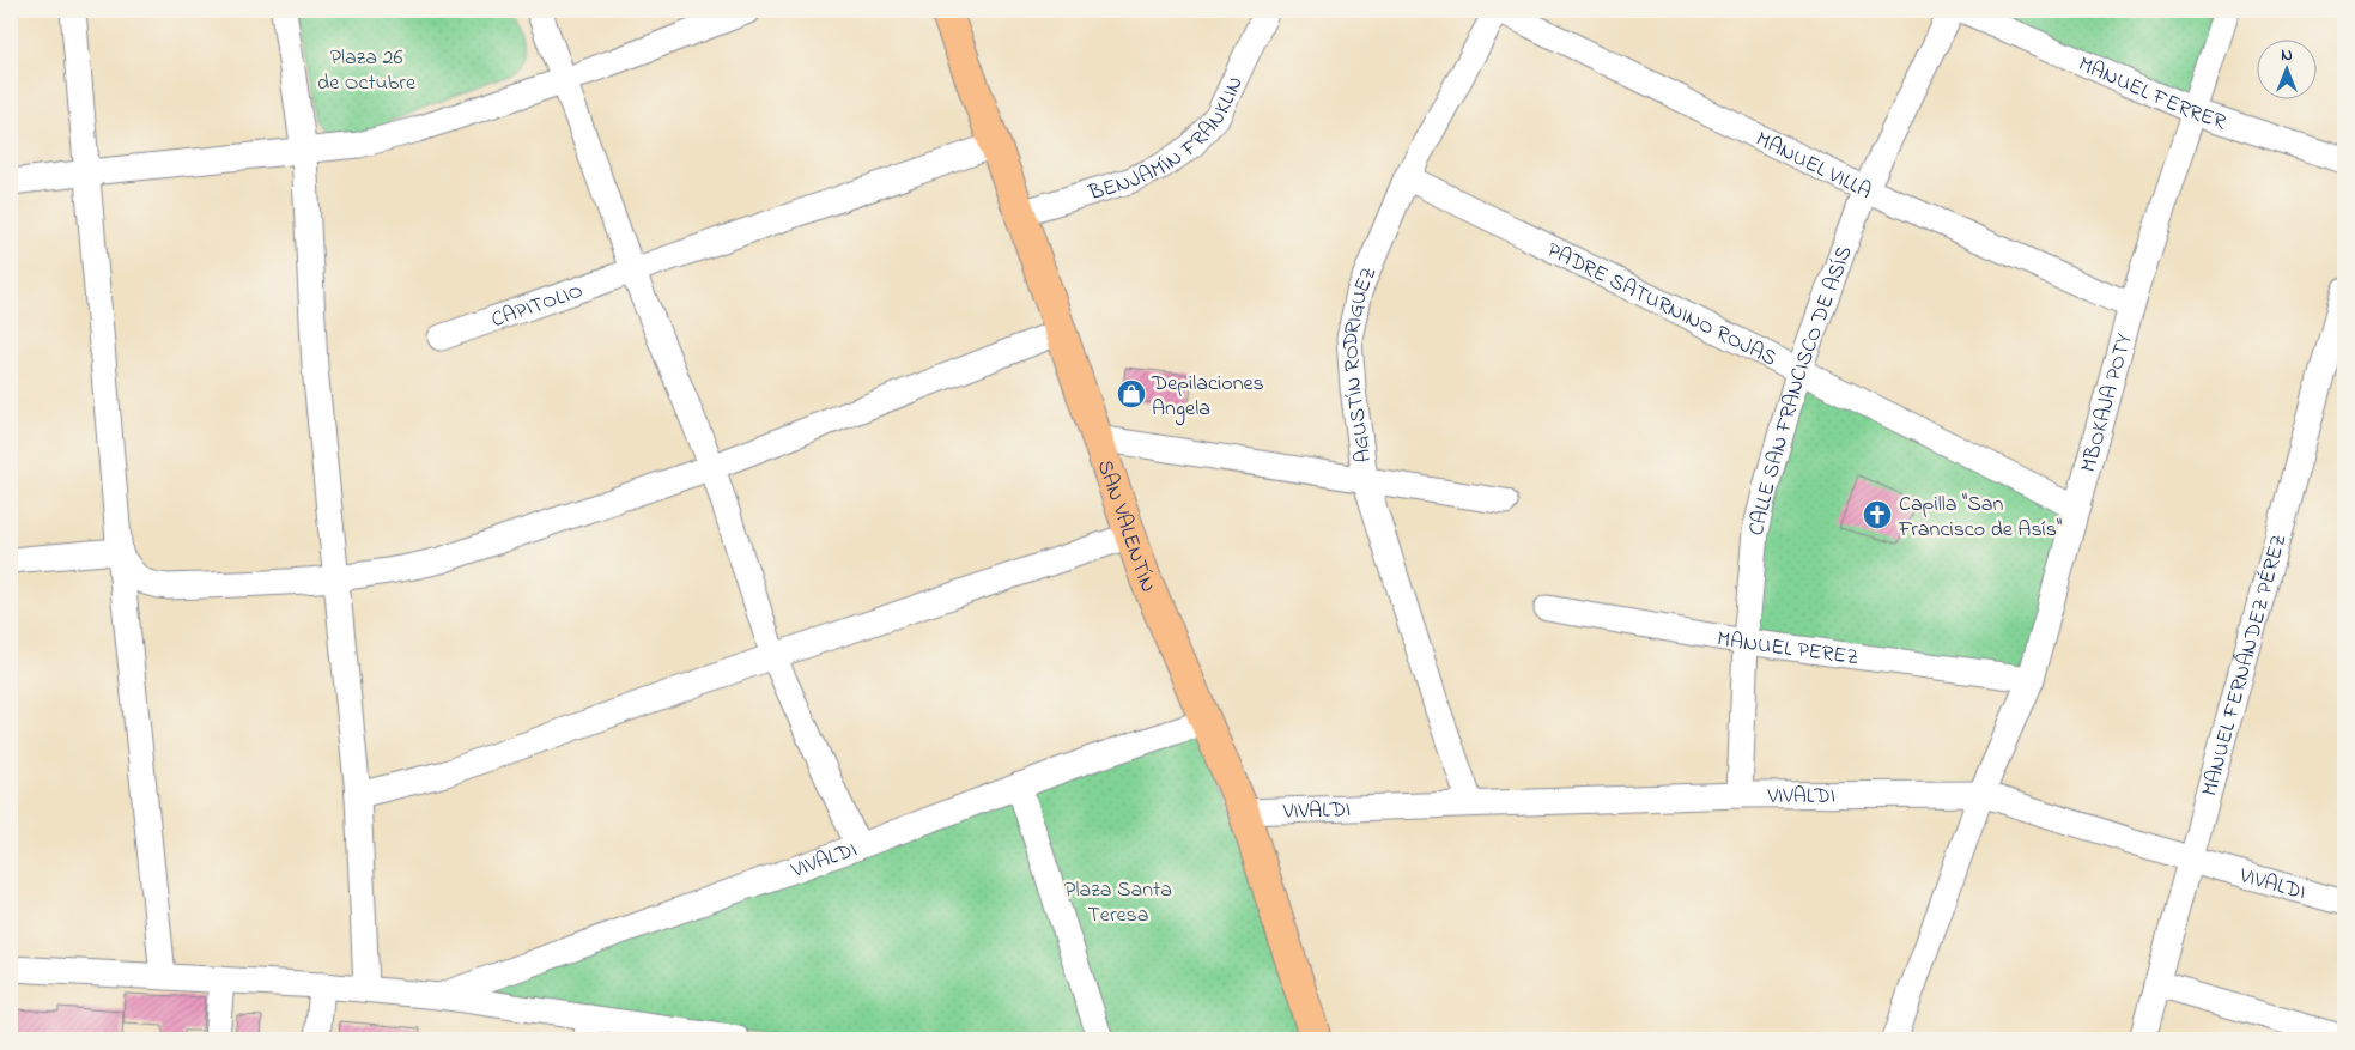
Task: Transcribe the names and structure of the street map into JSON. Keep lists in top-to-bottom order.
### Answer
{
  "streets": {
    "main road": ["SAN VALENTÍN"],
    "street": [
      "MANUEL FERRER",
      "BENJAMÍN FRANKLIN",
      "MANUEL VILLA",
      "CAPITOLIO",
      "PADRE SATURNINO ROJAS",
      "AGUSTÍN RODRIGUEZ",
      "CALLE SAN FRANCISCO DE ASÍS",
      "MBOKAJA POTY",
      "MANUEL PEREZ",
      "MANUEL FERNÁNDEZ PÉREZ",
      "VIVALDI"
    ]
  },
  "crossings": [
    ["MANUEL FERRER", "MBOKAJA POTY"],
    ["BENJAMÍN FRANKLIN", "SAN VALENTÍN"],
    ["MANUEL VILLA", "CALLE SAN FRANCISCO DE ASÍS"],
    ["MANUEL VILLA", "MBOKAJA POTY"],
    ["CAPITOLIO", "SAN VALENTÍN"],
    ["PADRE SATURNINO ROJAS", "AGUSTÍN RODRIGUEZ"],
    ["PADRE SATURNINO ROJAS", "CALLE SAN FRANCISCO DE ASÍS"],
    ["PADRE SATURNINO ROJAS", "MBOKAJA POTY"],
    ["AGUSTÍN RODRIGUEZ", "VIVALDI"],
    ["CALLE SAN FRANCISCO DE ASÍS", "MANUEL PEREZ"],
    ["CALLE SAN FRANCISCO DE ASÍS", "VIVALDI"],
    ["MBOKAJA POTY", "MANUEL PEREZ"],
    ["MBOKAJA POTY", "VIVALDI"],
    ["SAN VALENTÍN", "VIVALDI"],
    ["MANUEL FERNÁNDEZ PÉREZ", "VIVALDI"]
  ],
  "parks": ["Plaza 26 de Octubre", "Plaza Santa Teresa"],
  "places": {
    "shop": ["Depilaciones Angela"],
    "church": ["Capilla \"San Francisco de Asís\""]
  },
  "north": "top"
}
